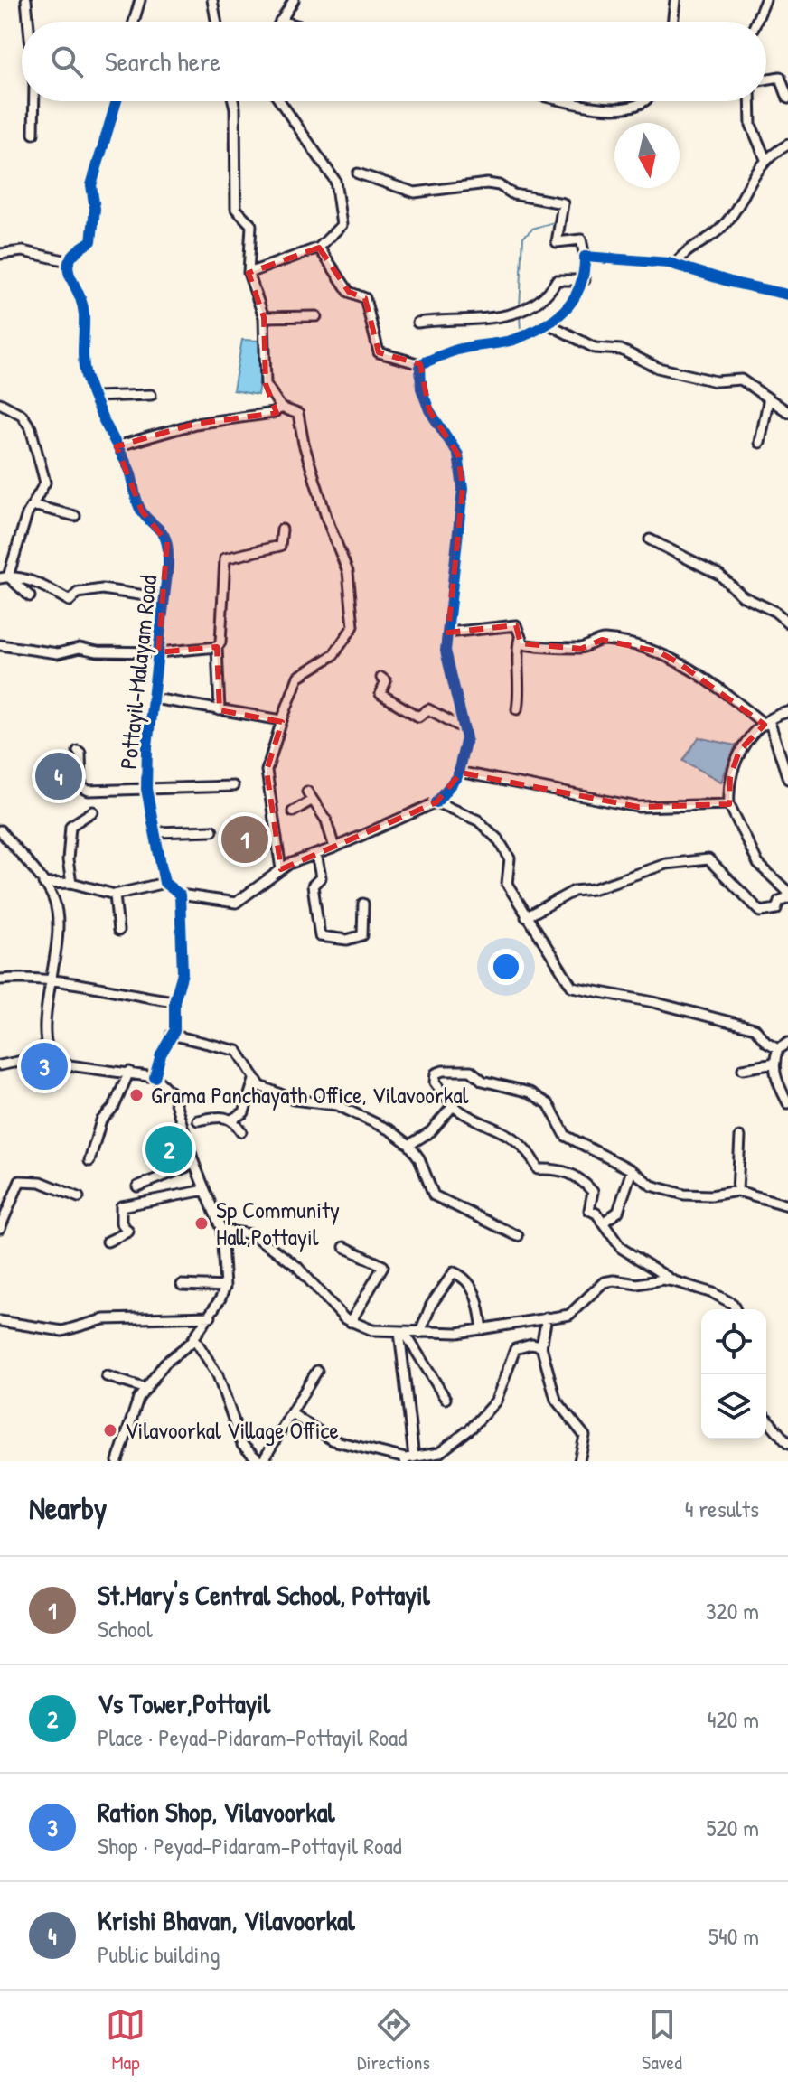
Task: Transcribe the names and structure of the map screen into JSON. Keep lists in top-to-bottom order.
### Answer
{
  "streets": {
    "street": ["Pottayil-Malayam Road"]
  },
  "places": ["Grama Panchayath Office, Vilavoorkal", "Sp Community Hall,Pottayil", "Vilavoorkal Village Office"],
  "north": "bottom",
  "page": {
    "search": "Search here",
    "pins": [
      "4",
      "1",
      "3",
      "2"
    ],
    "heading": ["Nearby", "4 results"],
    "list": [
      {
        "mark": "1",
        "name": "St.Mary's Central School, Pottayil",
        "note": "School",
        "value": "320 m"
      },
      {
        "mark": "2",
        "name": "Vs Tower,Pottayil",
        "note": "Place · Peyad-Pidaram-Pottayil Road",
        "value": "420 m"
      },
      {
        "mark": "3",
        "name": "Ration Shop, Vilavoorkal",
        "note": "Shop · Peyad-Pidaram-Pottayil Road",
        "value": "520 m"
      },
      {
        "mark": "4",
        "name": "Krishi Bhavan, Vilavoorkal",
        "note": "Public building",
        "value": "540 m"
      }
    ],
    "nav": ["Map", "Directions", "Saved"]
  }
}
